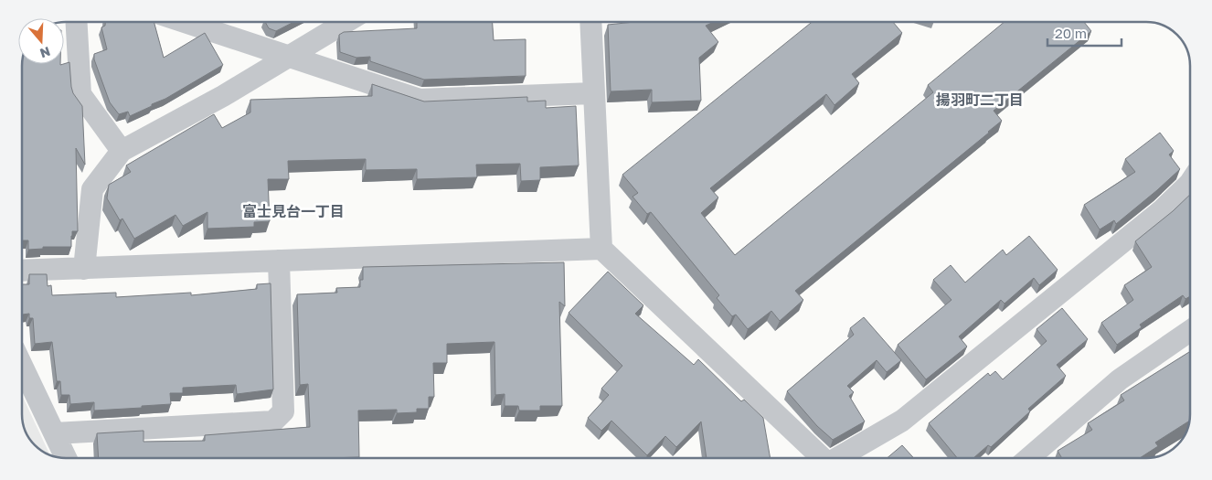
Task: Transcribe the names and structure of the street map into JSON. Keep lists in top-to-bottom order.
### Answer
{
  "districts": ["揚羽町二丁目", "富士見台一丁目"],
  "scale_bar": "20 m",
  "north": "bottom"
}
